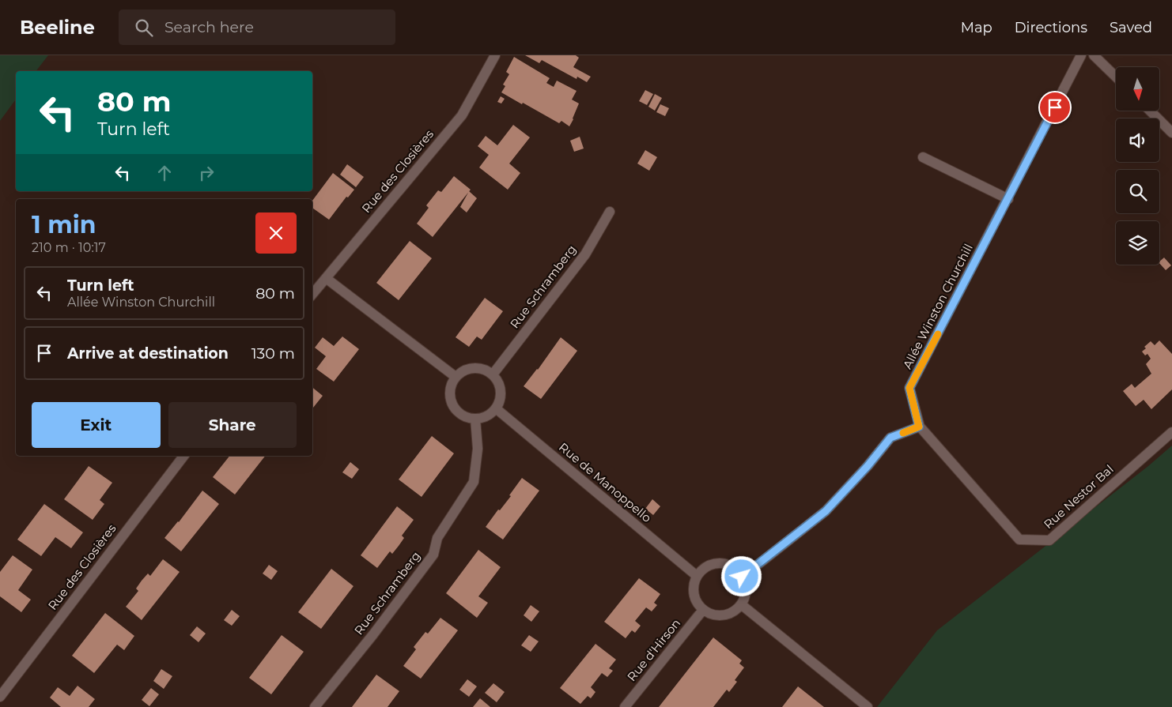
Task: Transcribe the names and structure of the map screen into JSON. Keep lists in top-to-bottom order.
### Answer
{
  "streets": {
    "street": [
      "Rue des Closières",
      "Rue Schramberg",
      "Allée Winston Churchill",
      "Rue de Manoppello",
      "Rue Nestor Bal",
      "Rue d'Hirson"
    ]
  },
  "crossings": [
    ["Rue Schramberg", "Rue de Manoppello"],
    ["Allée Winston Churchill", "Rue Nestor Bal"],
    ["Rue de Manoppello", "Rue d'Hirson"]
  ],
  "north": "bottom",
  "page": {
    "header": "Beeline",
    "search": "Search here",
    "nav": ["Map", "Directions", "Saved"],
    "turn": ["80 m", "Turn left"],
    "heading": ["1 min", "210 m · 10:17"],
    "list": [
      {
        "name": "Turn left",
        "note": "Allée Winston Churchill",
        "value": "80 m"
      },
      {
        "name": "Arrive at destination",
        "value": "130 m"
      }
    ],
    "buttons": ["Exit", "Share"]
  }
}
